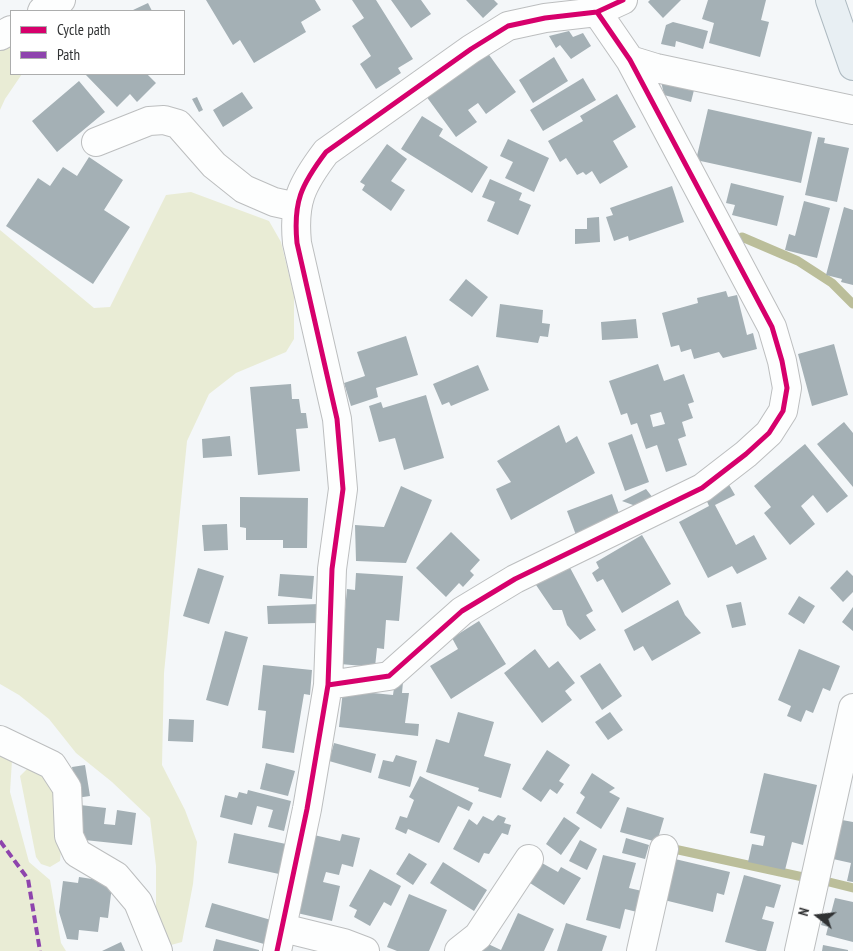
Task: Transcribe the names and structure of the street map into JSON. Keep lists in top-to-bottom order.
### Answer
{
  "legend": ["Cycle path", "Path"],
  "north": "left"
}
